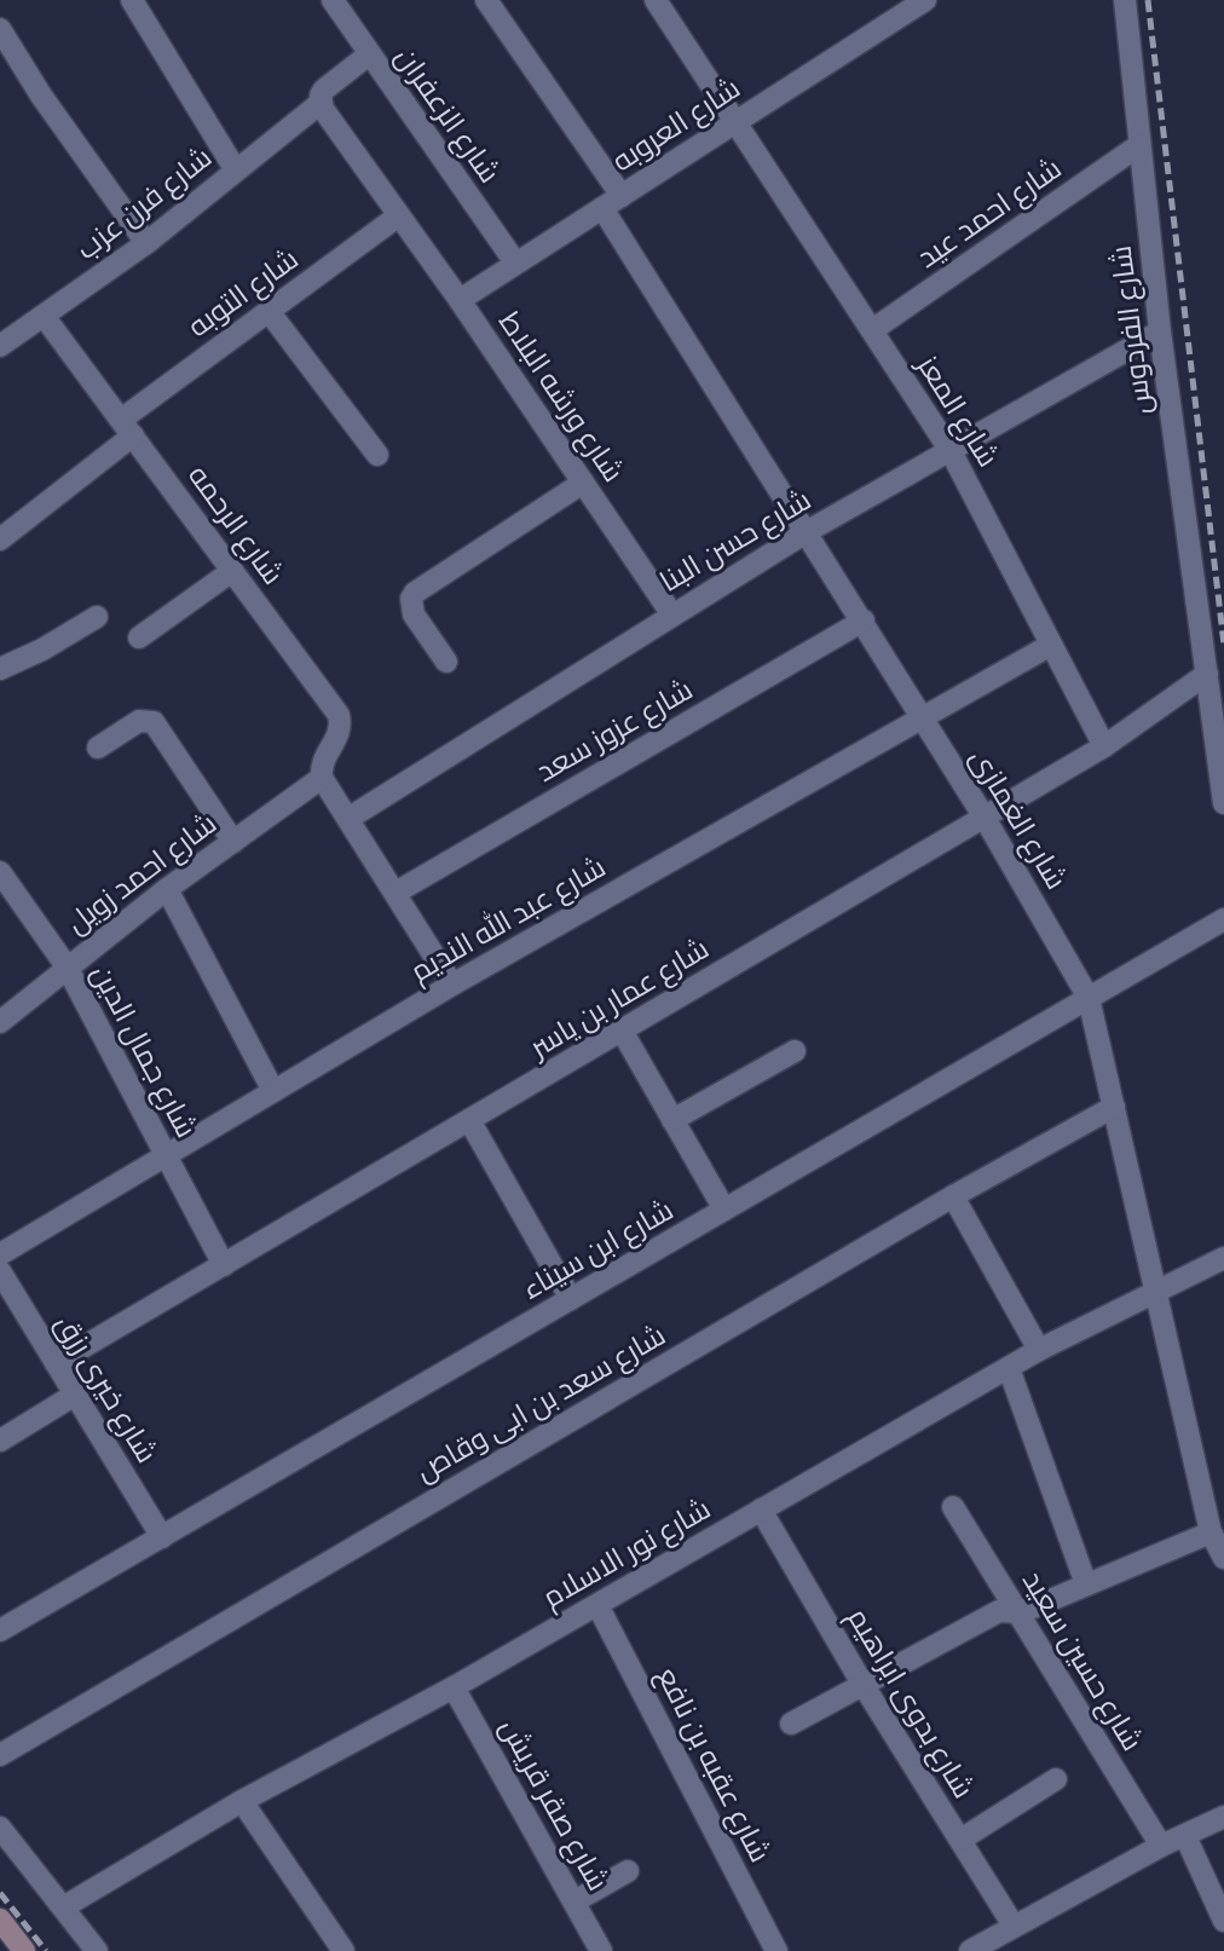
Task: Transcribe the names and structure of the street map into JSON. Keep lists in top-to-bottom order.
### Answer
{
  "streets": {
    "street": [
      "شارع الزعفران",
      "شارع العروبه",
      "شارع فرن عزب",
      "شارع احمد عيد",
      "شارع التوبه",
      "شارع الفردوس",
      "شارع ورشه البلاط",
      "شارع المعز",
      "شارع الرحمه",
      "شارع حسن البنا",
      "شارع عزوز سعد",
      "شارع الغمازى",
      "شارع احمد زويل",
      "شارع عبد الله النديم",
      "شارع عمار بن ياسر",
      "شارع جمال الدين",
      "شارع ابن سيناء",
      "شارع خيرى رزق",
      "شارع سعد بن ابى وقاص",
      "شارع نور الاسلام",
      "شارع حسين سعيد",
      "شارع بدوى ابراهيم",
      "شارع عقبه بن نافع",
      "شارع صقر قريش"
    ]
  },
  "crossings": [
    ["شارع الزعفران", "شارع العروبه"],
    ["شارع الزعفران", "شارع فرن عزب"],
    ["شارع العروبه", "شارع ورشه البلاط"],
    ["شارع العروبه", "شارع المعز"],
    ["شارع العروبه", "شارع الغمازى"],
    ["شارع فرن عزب", "شارع ورشه البلاط"],
    ["شارع فرن عزب", "شارع الرحمه"],
    ["شارع احمد عيد", "شارع الفردوس"],
    ["شارع احمد عيد", "شارع المعز"],
    ["شارع التوبه", "شارع ورشه البلاط"],
    ["شارع التوبه", "شارع الرحمه"],
    ["شارع الفردوس", "شارع حسن البنا"],
    ["شارع الفردوس", "شارع عمار بن ياسر"],
    ["شارع ورشه البلاط", "شارع حسن البنا"],
    ["شارع المعز", "شارع حسن البنا"],
    ["شارع المعز", "شارع عبد الله النديم"],
    ["شارع المعز", "شارع عمار بن ياسر"],
    ["شارع الرحمه", "شارع احمد زويل"],
    ["شارع حسن البنا", "شارع الغمازى"],
    ["شارع عزوز سعد", "شارع الغمازى"],
    ["شارع الغمازى", "شارع عبد الله النديم"],
    ["شارع الغمازى", "شارع عمار بن ياسر"],
    ["شارع الغمازى", "شارع ابن سيناء"],
    ["شارع الغمازى", "شارع سعد بن ابى وقاص"],
    ["شارع الغمازى", "شارع نور الاسلام"],
    ["شارع احمد زويل", "شارع جمال الدين"],
    ["شارع عبد الله النديم", "شارع جمال الدين"],
    ["شارع عمار بن ياسر", "شارع جمال الدين"],
    ["شارع عمار بن ياسر", "شارع خيرى رزق"],
    ["شارع ابن سيناء", "شارع خيرى رزق"],
    ["شارع نور الاسلام", "شارع بدوى ابراهيم"],
    ["شارع نور الاسلام", "شارع عقبه بن نافع"],
    ["شارع نور الاسلام", "شارع صقر قريش"]
  ]
}
